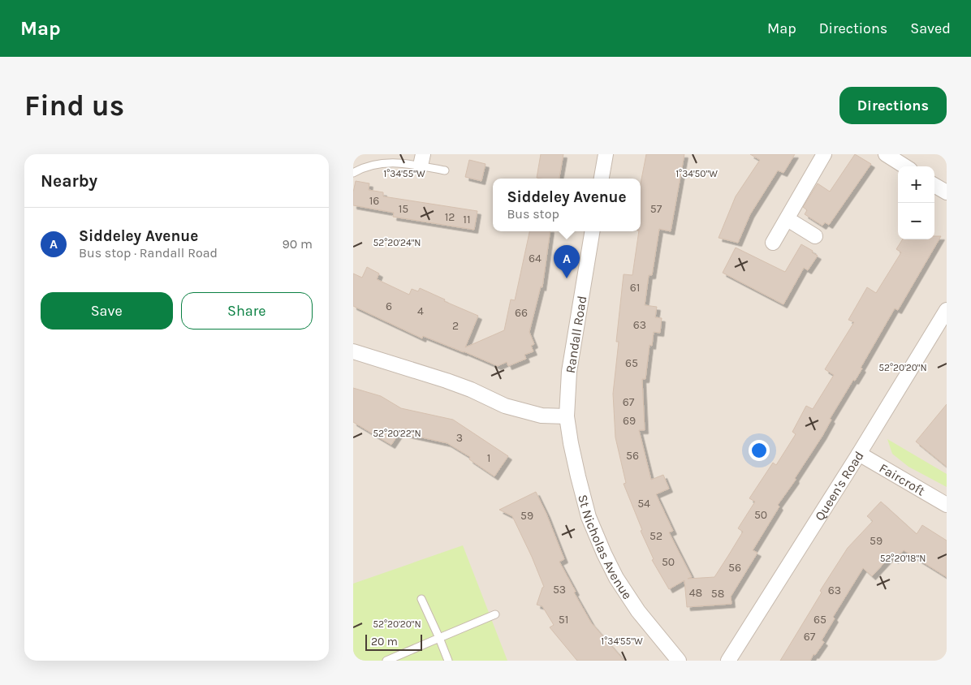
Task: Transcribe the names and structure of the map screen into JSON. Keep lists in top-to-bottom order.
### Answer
{
  "streets": {
    "street": [
      "Randall Road",
      "Faircroft",
      "Queen's Road",
      "St Nicholas Avenue"
    ]
  },
  "crossings": [
    ["Randall Road", "St Nicholas Avenue"],
    ["Faircroft", "Queen's Road"]
  ],
  "house_numbers": [
    "16",
    "15",
    "57",
    "12",
    "11",
    "64",
    "61",
    "6",
    "4",
    "66",
    "63",
    "2",
    "65",
    "67",
    "69",
    "3",
    "56",
    "1",
    "54",
    "50",
    "59",
    "52",
    "59",
    "50",
    "56",
    "53",
    "63",
    "48",
    "58",
    "51",
    "65",
    "67"
  ],
  "scale_bar": "20 m",
  "page": {
    "header": "Map",
    "nav": ["Map", "Directions", "Saved"],
    "buttons": [
      "Directions",
      ["Save", "Share"]
    ],
    "title": "Find us",
    "heading": "Nearby",
    "map_buttons": ["+", "−"],
    "popup": ["Siddeley Avenue", "Bus stop"],
    "list": [
      {
        "mark": "A",
        "name": "Siddeley Avenue",
        "note": "Bus stop · Randall Road",
        "value": "90 m"
      }
    ],
    "pins": "A",
    "scale": "20 m"
  },
  "coordinates": [
    "1°34'55\"W",
    "1°34'50\"W",
    "52°20'24\"N",
    "52°20'20\"N",
    "52°20'22\"N",
    "52°20'18\"N"
  ]
}
